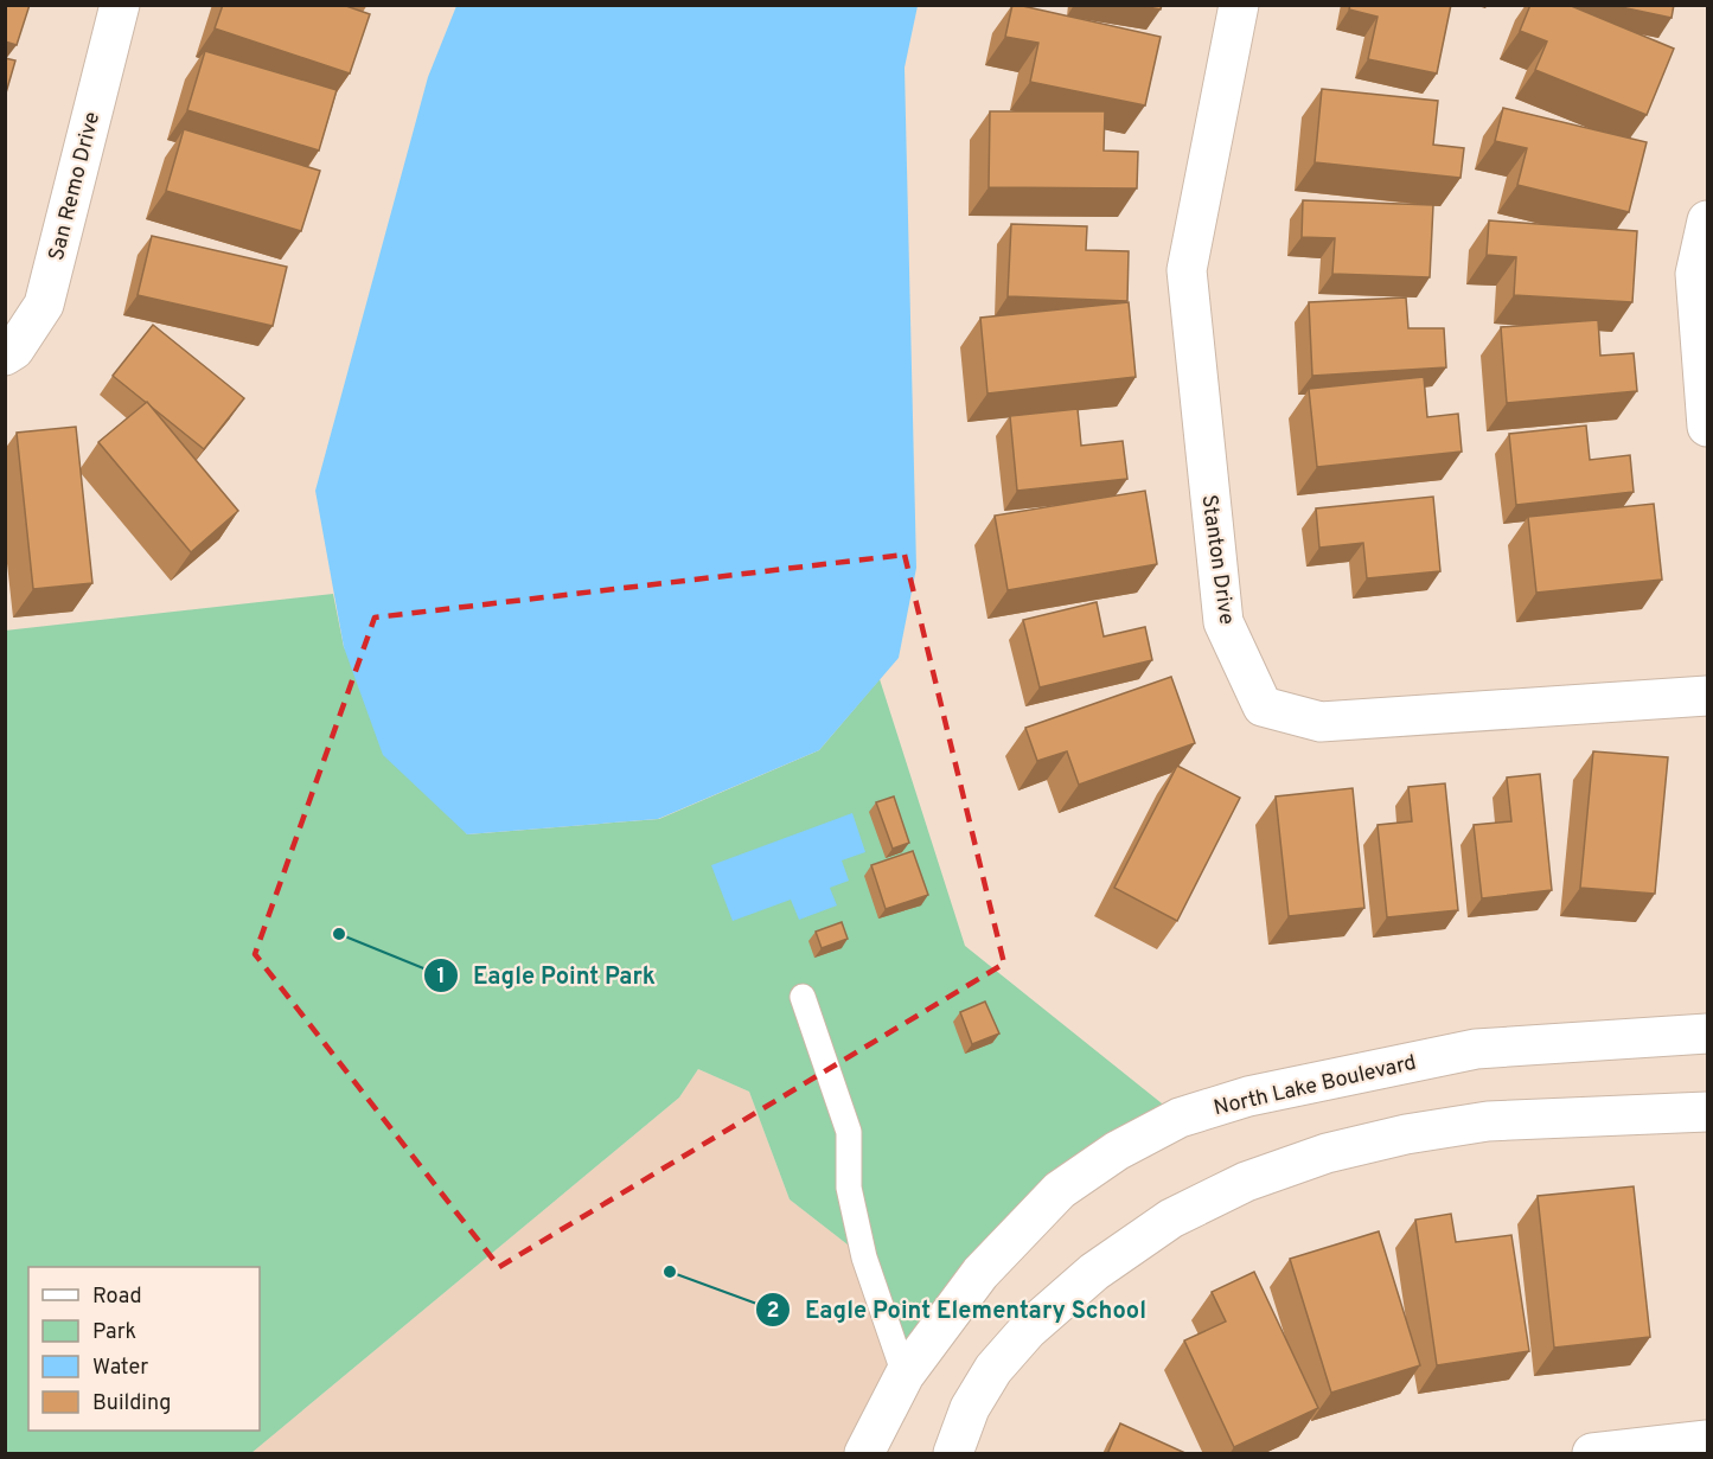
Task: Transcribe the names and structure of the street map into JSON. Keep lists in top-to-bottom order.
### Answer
{
  "streets": {
    "street": ["San Remo Drive", "Stanton Drive", "North Lake Boulevard"]
  },
  "places": ["Eagle Point Park", "Eagle Point Elementary School"],
  "legend": [
    "Road",
    "Park",
    "Water",
    "Building"
  ]
}
